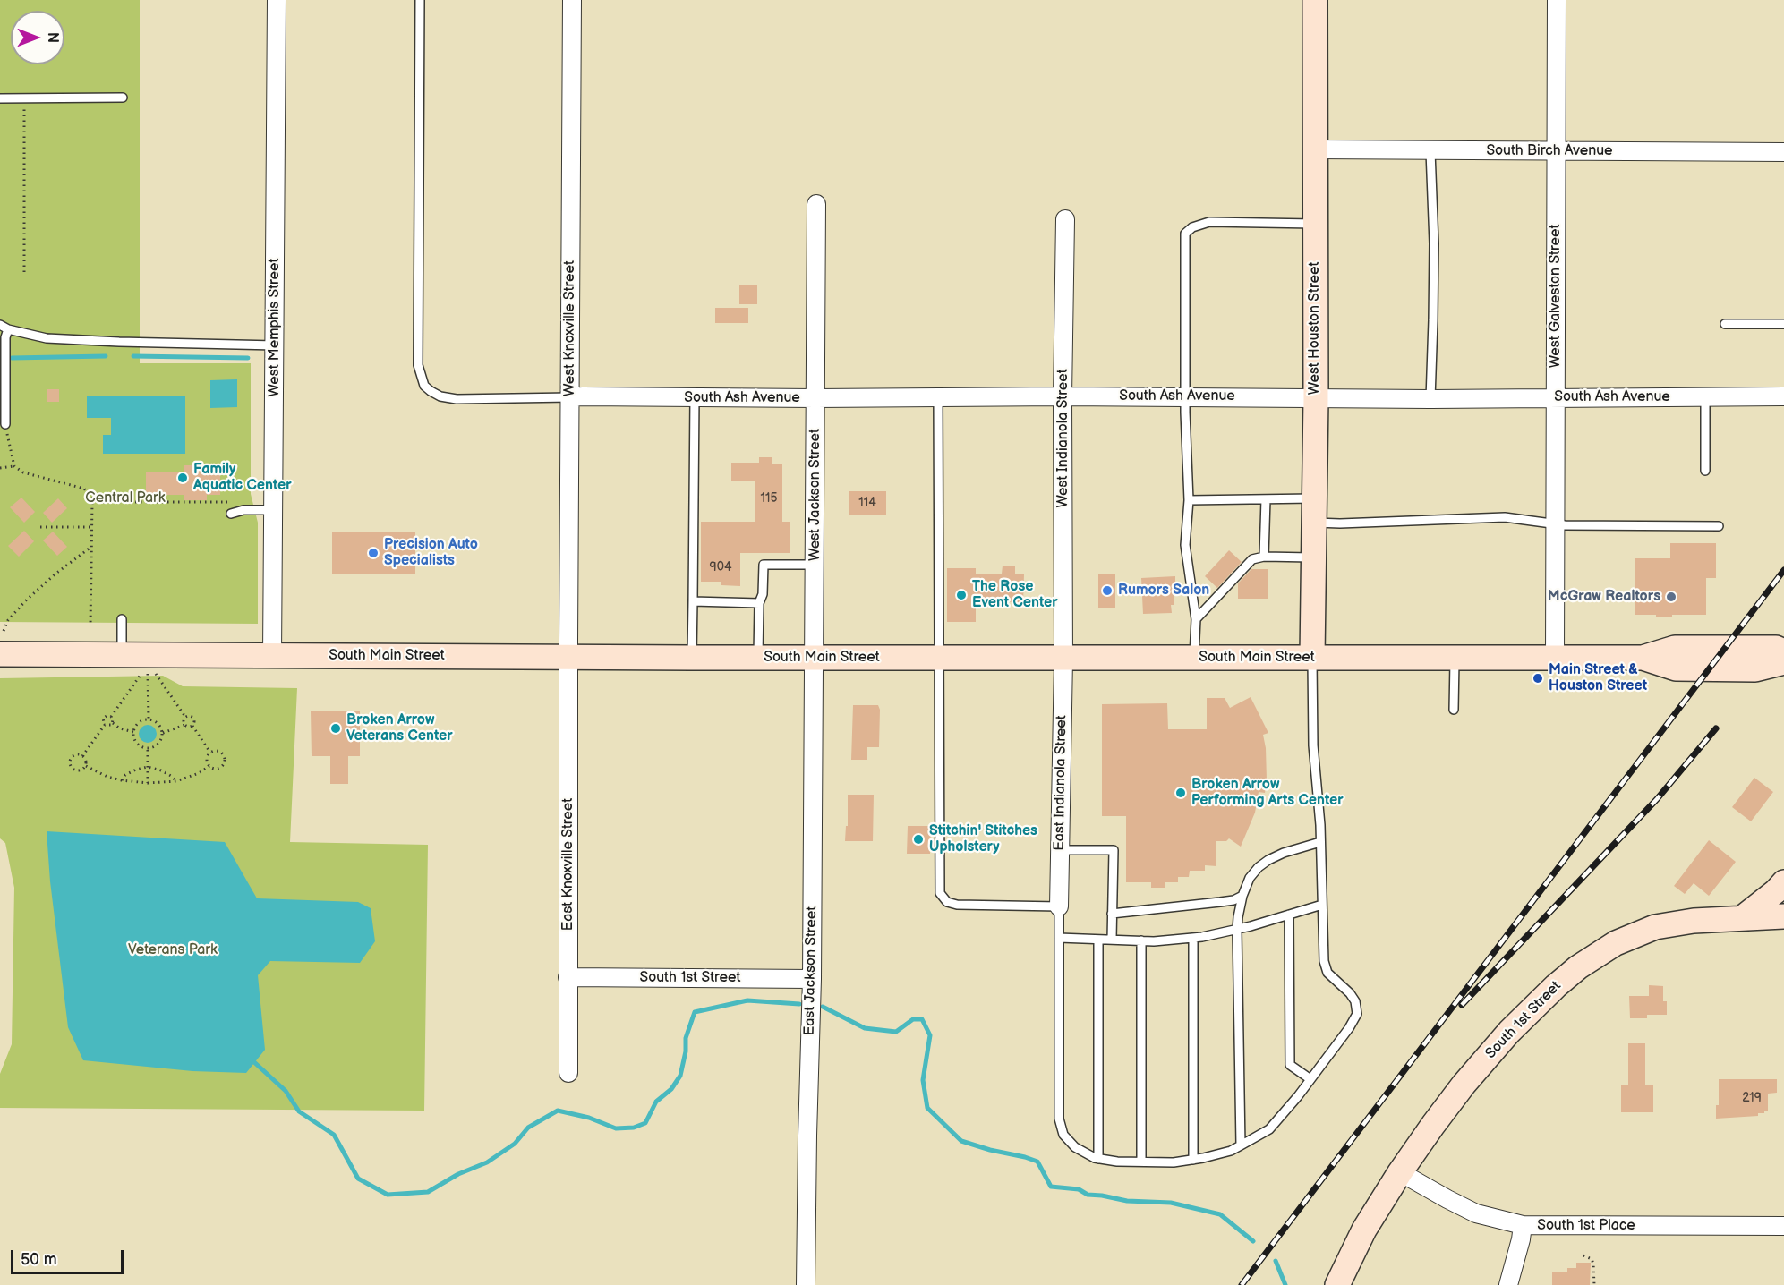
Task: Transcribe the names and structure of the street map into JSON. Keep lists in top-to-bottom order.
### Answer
{
  "streets": {
    "street": [
      "South Birch Avenue",
      "West Galveston Street",
      "West Memphis Street",
      "West Knoxville Street",
      "West Houston Street",
      "South Ash Avenue",
      "West Indianola Street",
      "West Jackson Street",
      "South Main Street",
      "East Indianola Street",
      "East Knoxville Street",
      "East Jackson Street",
      "South 1st Street",
      "South 1st Place"
    ]
  },
  "crossings": [
    ["South Birch Avenue", "West Galveston Street"],
    ["South Birch Avenue", "West Houston Street"],
    ["West Galveston Street", "South Ash Avenue"],
    ["West Galveston Street", "South Main Street"],
    ["West Memphis Street", "South Main Street"],
    ["West Knoxville Street", "South Ash Avenue"],
    ["West Knoxville Street", "South Main Street"],
    ["West Knoxville Street", "East Knoxville Street"],
    ["West Houston Street", "South Ash Avenue"],
    ["West Houston Street", "South Main Street"],
    ["South Ash Avenue", "West Indianola Street"],
    ["South Ash Avenue", "West Jackson Street"],
    ["West Indianola Street", "South Main Street"],
    ["West Indianola Street", "East Indianola Street"],
    ["West Jackson Street", "South Main Street"],
    ["West Jackson Street", "East Jackson Street"],
    ["South Main Street", "East Indianola Street"],
    ["South Main Street", "East Knoxville Street"],
    ["South Main Street", "East Jackson Street"],
    ["East Knoxville Street", "South 1st Street"],
    ["East Jackson Street", "South 1st Street"],
    ["South 1st Street", "South 1st Place"]
  ],
  "parks": ["Central Park", "Veterans Park"],
  "places": [
    "Family Aquatic Center",
    "Precision Auto Specialists",
    "Rumors Salon",
    "The Rose Event Center",
    "McGraw Realtors",
    "Main Street & Houston Street",
    "Broken Arrow Veterans Center",
    "Broken Arrow Performing Arts Center",
    "Stitchin' Stitches Upholstery"
  ],
  "house_numbers": [
    "115",
    "114",
    "904",
    "219"
  ],
  "scale_bar": "50 m",
  "north": "right"
}
